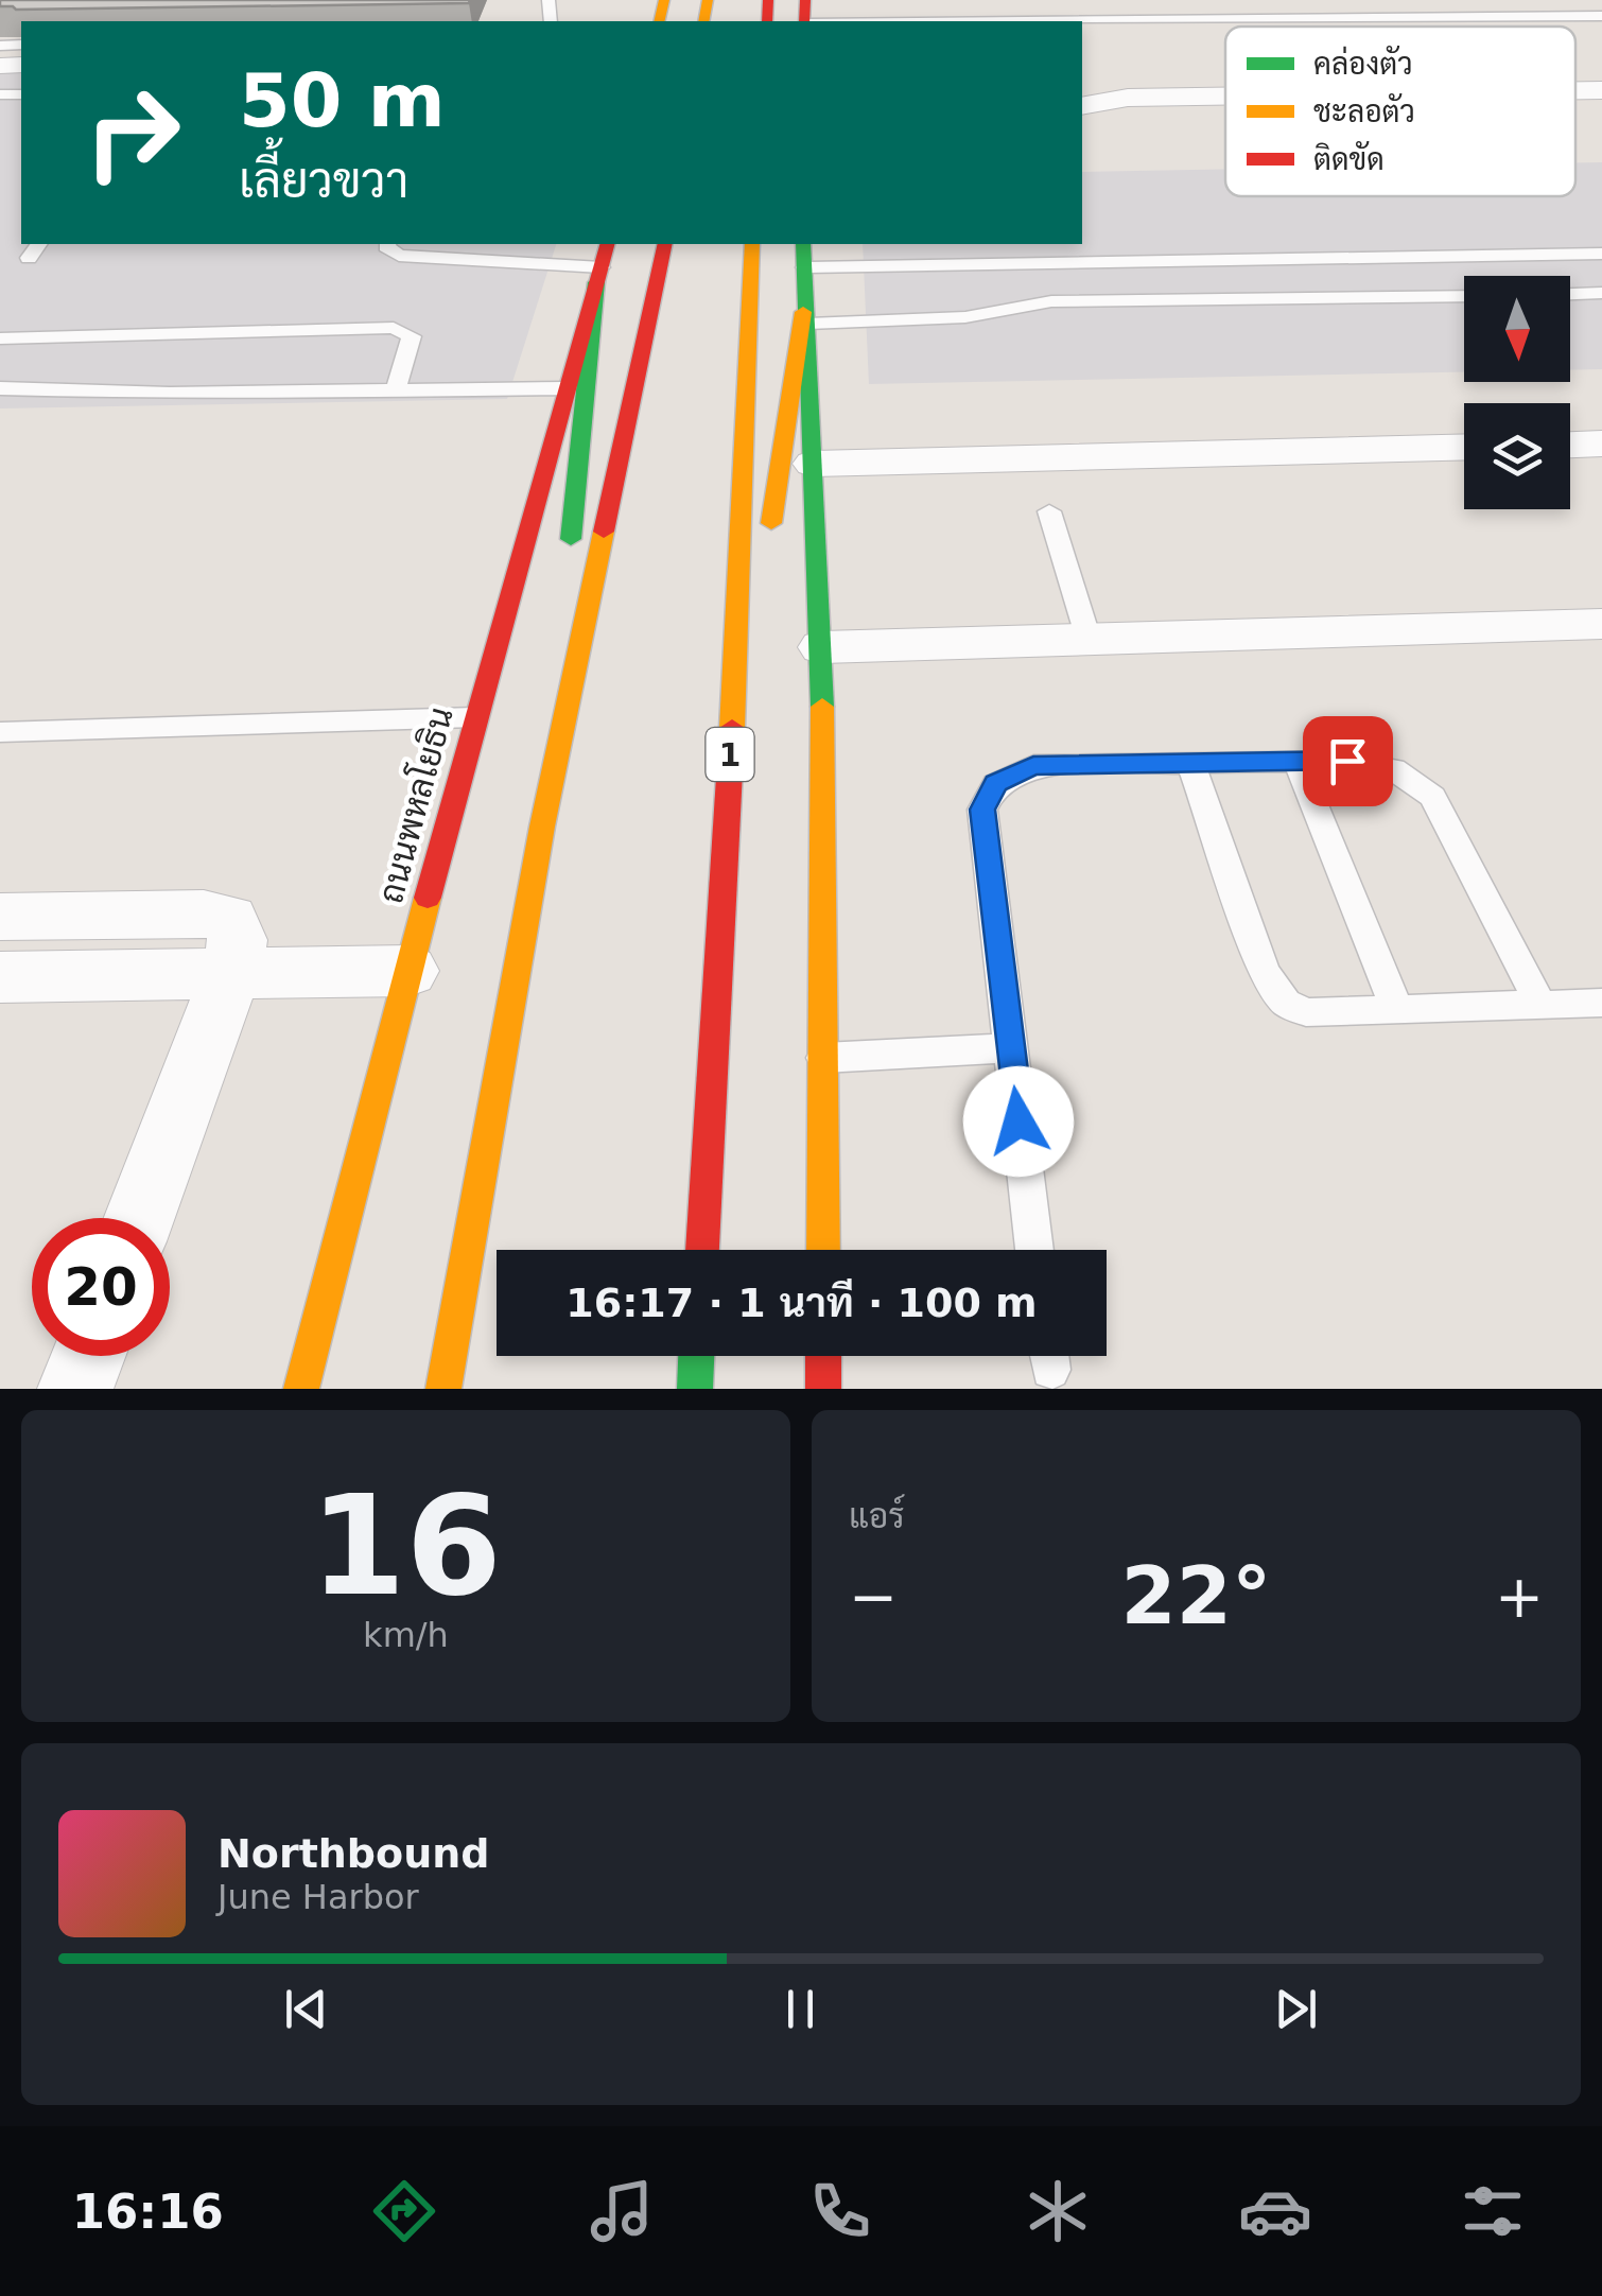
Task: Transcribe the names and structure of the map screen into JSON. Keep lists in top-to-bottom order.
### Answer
{
  "streets": {
    "main road": ["1", "ถนนพหลโยธิน"]
  },
  "legend": ["คล่องตัว", "ชะลอตัว", "ติดขัด"],
  "north": "bottom",
  "page": {
    "turn": ["50 m", "เลี้ยวขวา"],
    "limit": "20",
    "trip": "16:17 · 1 นาที · 100 m",
    "tile": [
      ["16", "km/h"],
      "แอร์"
    ],
    "heat": ["−", "22°", "+"],
    "song": ["Northbound", "June Harbor"],
    "tabs": "16:16"
  }
}
